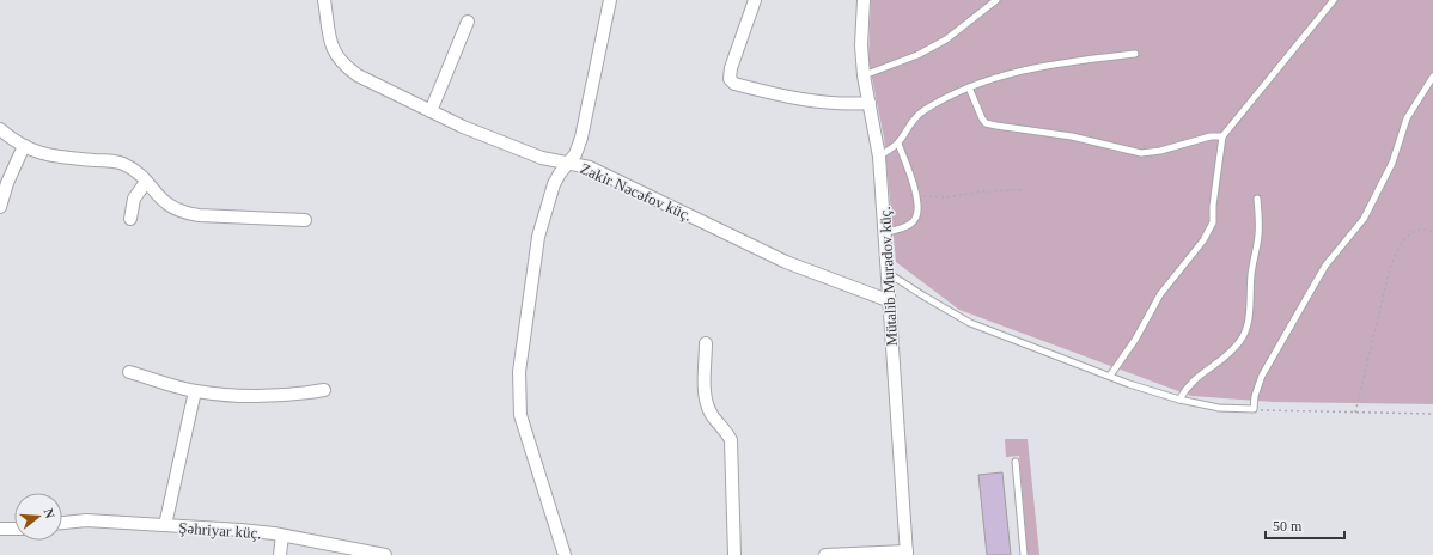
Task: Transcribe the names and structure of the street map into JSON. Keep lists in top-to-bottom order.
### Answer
{
  "streets": {
    "street": ["Zakir Nəcəfov küç.", "Mütalib Muradov küç.", "Şəhriyar küç."]
  },
  "crossings": [
    ["Zakir Nəcəfov küç.", "Mütalib Muradov küç."]
  ],
  "scale_bar": "50 m",
  "north": "right"
}
